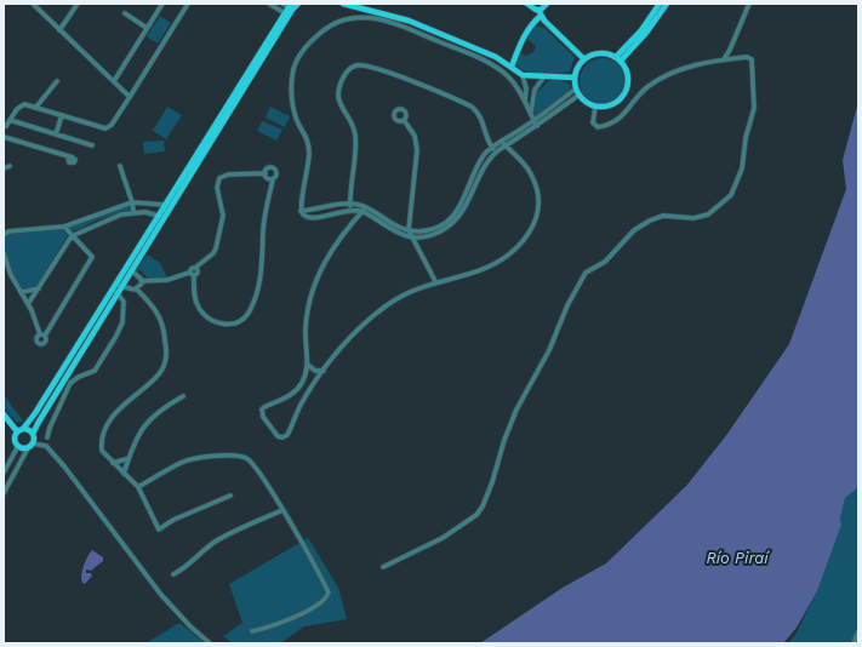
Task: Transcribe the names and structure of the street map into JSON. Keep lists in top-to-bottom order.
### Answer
{
  "water": ["Río Piraí"]
}
